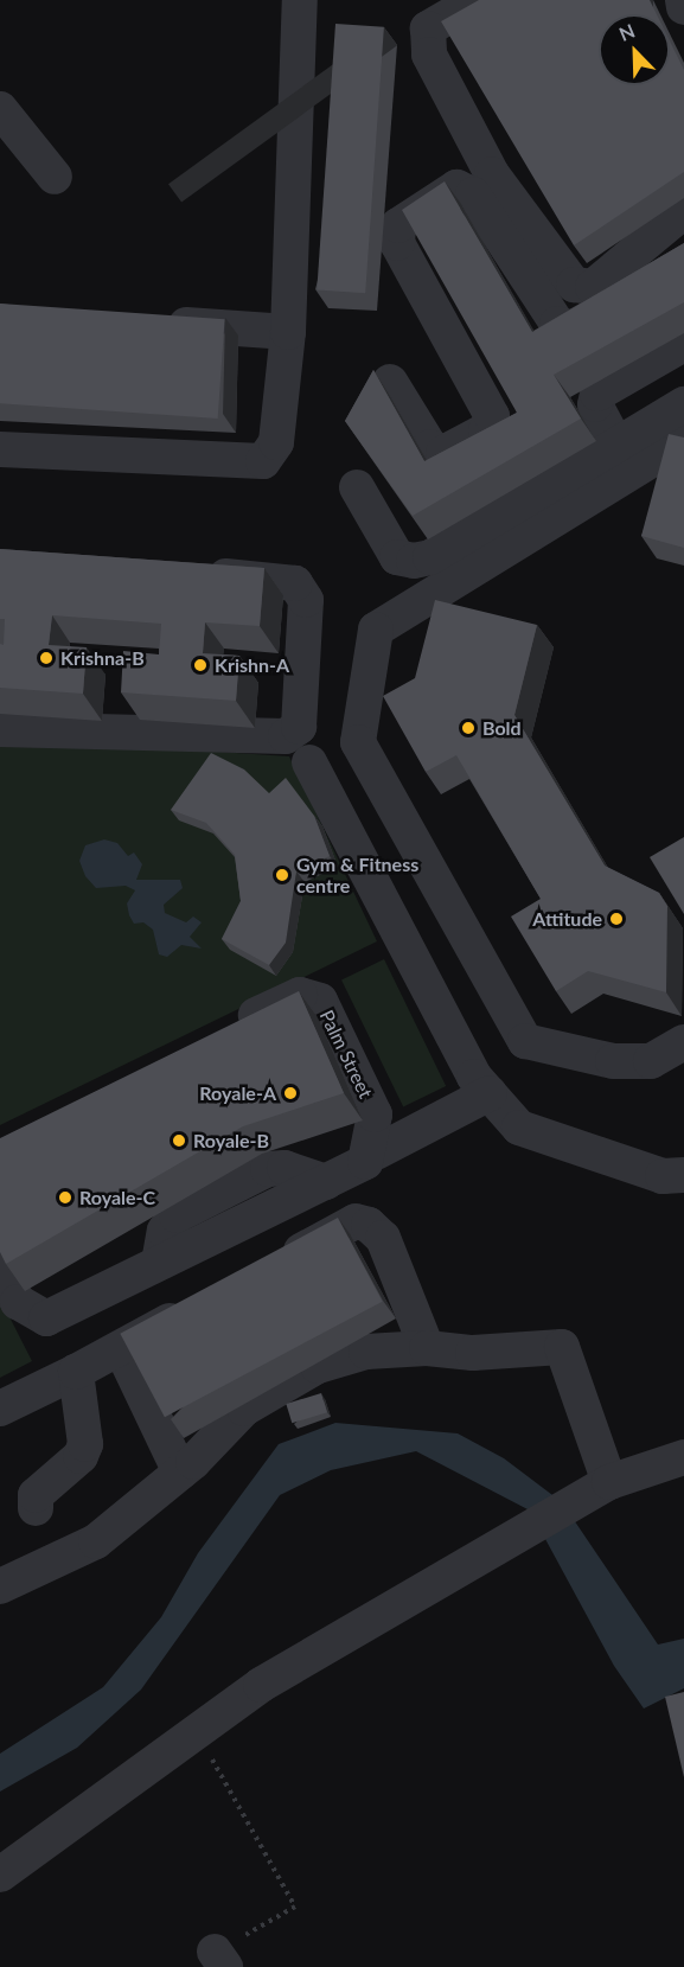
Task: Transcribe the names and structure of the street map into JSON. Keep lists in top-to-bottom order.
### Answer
{
  "streets": {
    "street": ["Palm Street"]
  },
  "places": [
    "Krishna-B",
    "Krishn-A",
    "Bold",
    "Gym & Fitness centre",
    "Attitude",
    "Royale-A",
    "Royale-B",
    "Royale-C"
  ],
  "north": "top left"
}
